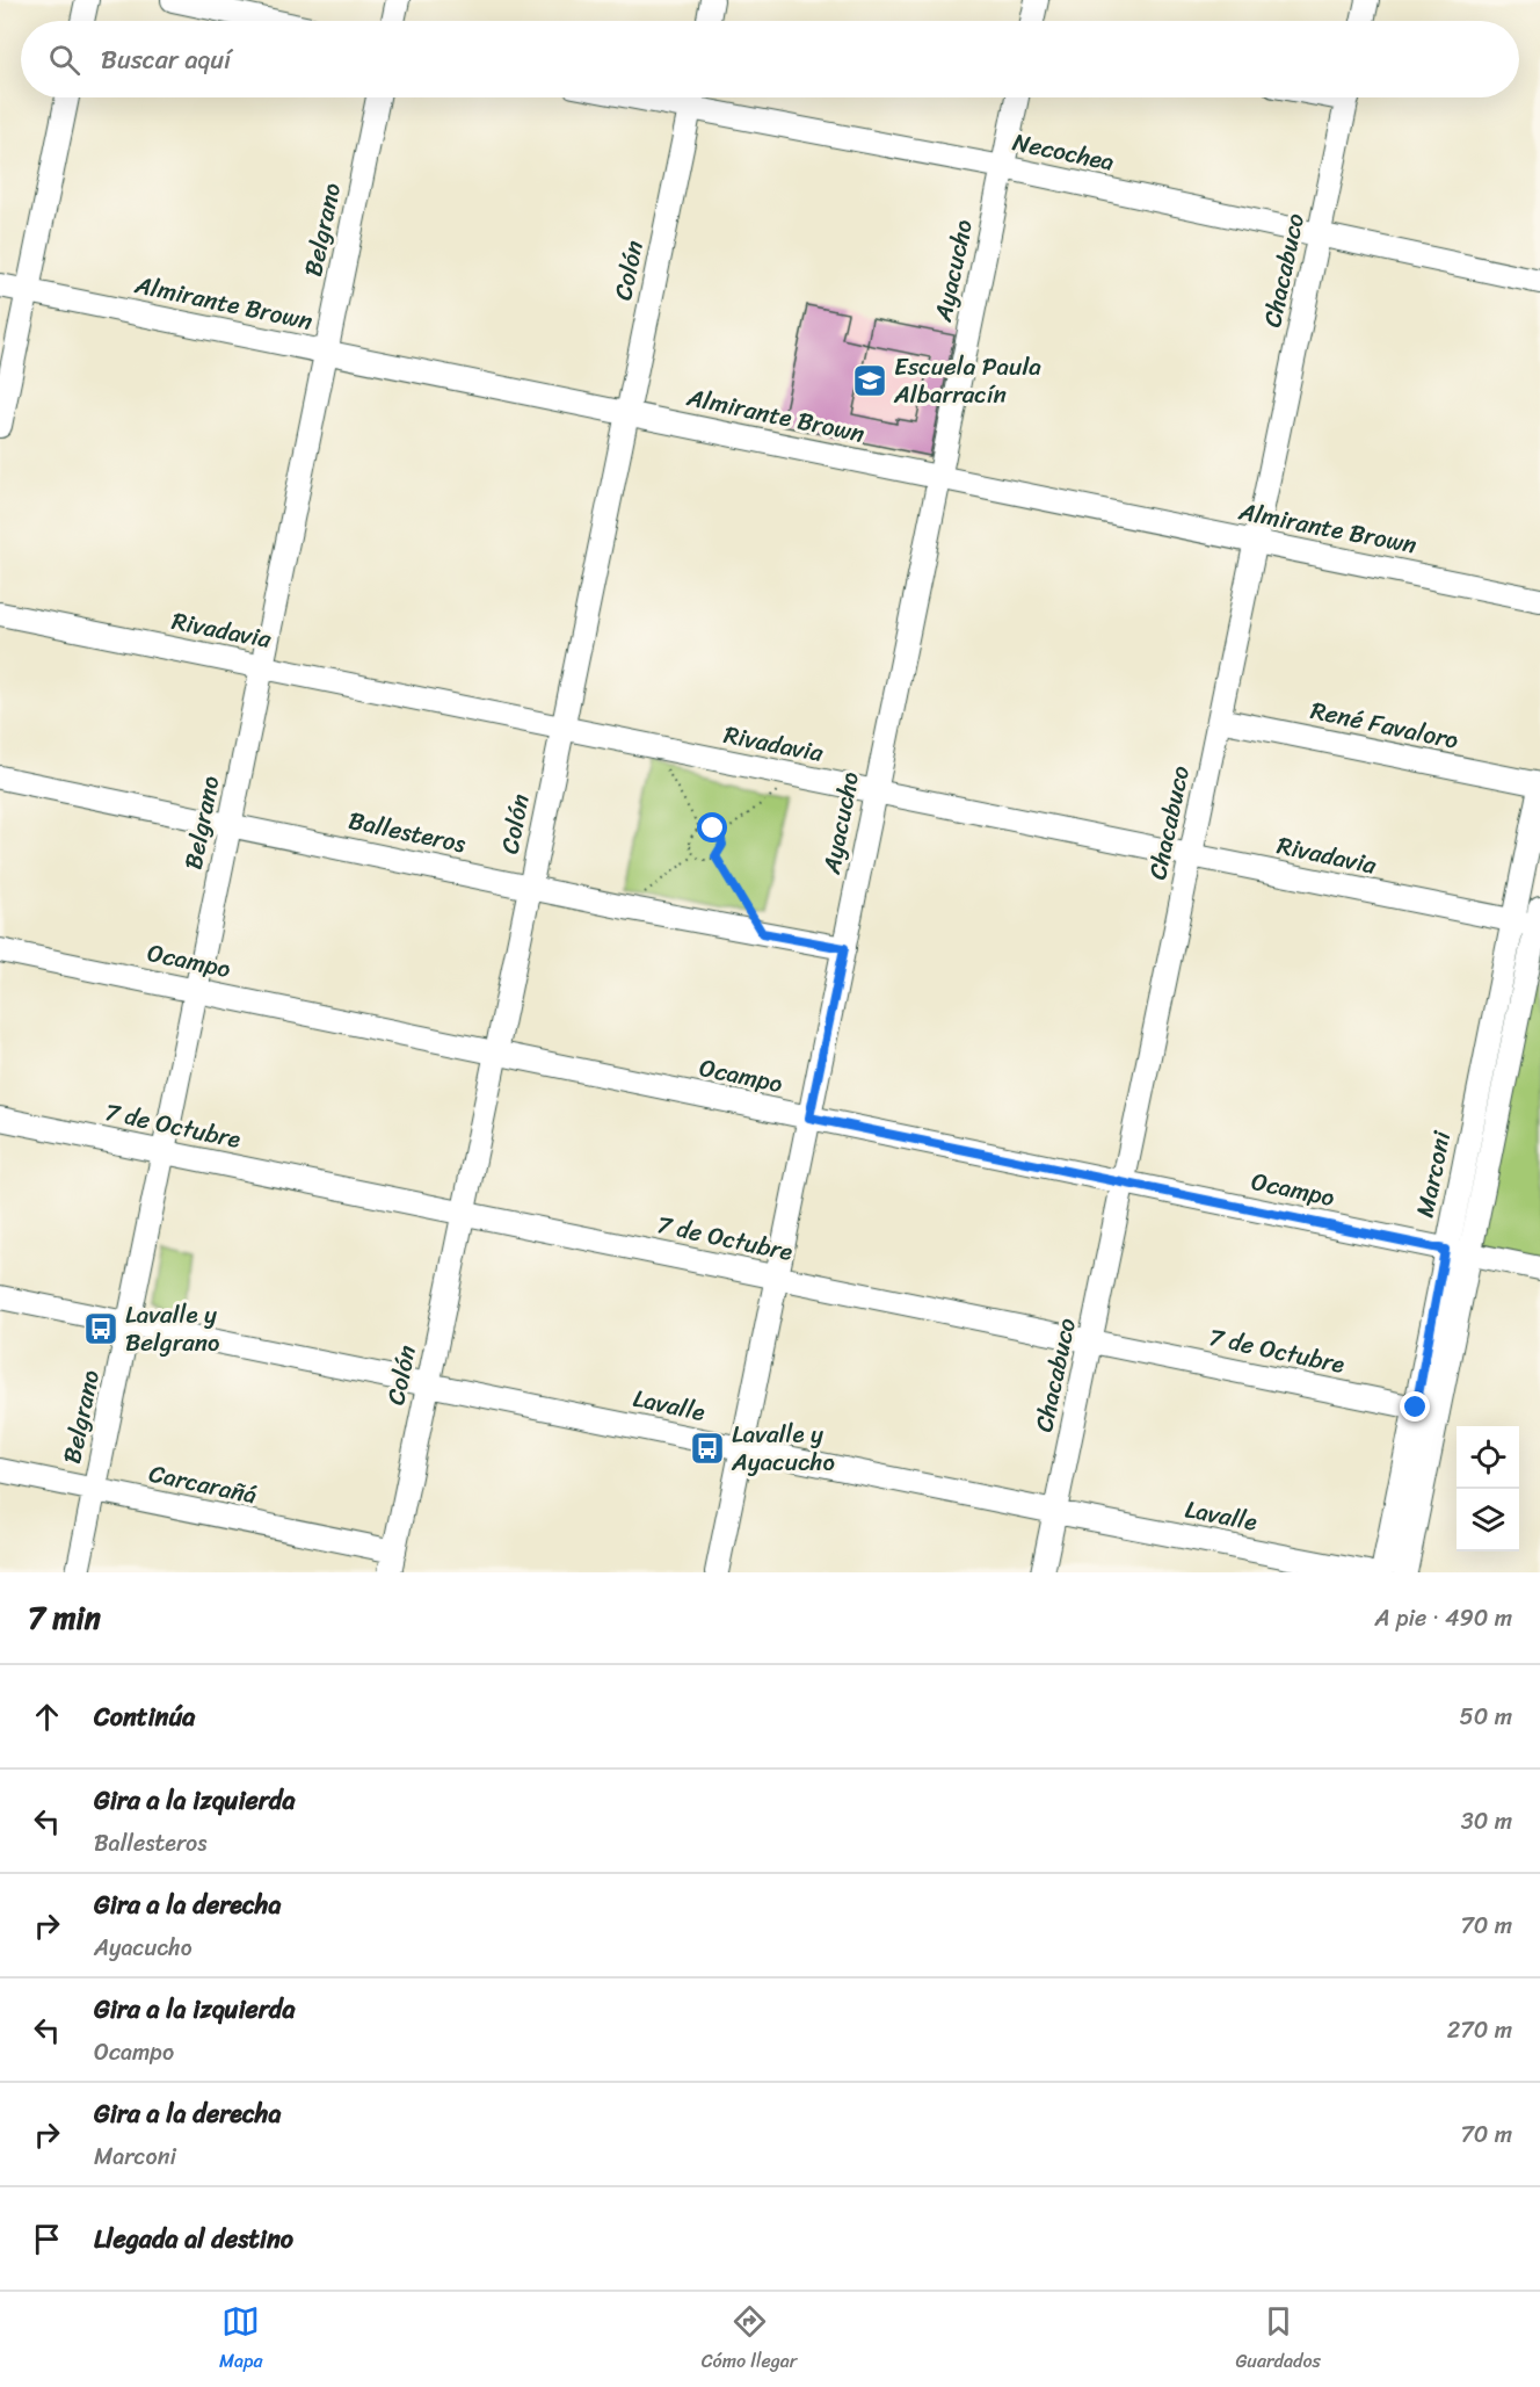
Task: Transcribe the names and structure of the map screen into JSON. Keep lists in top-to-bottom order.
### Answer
{
  "streets": {
    "street": [
      "Necochea",
      "Belgrano",
      "Colón",
      "Ayacucho",
      "Chacabuco",
      "Almirante Brown",
      "Rivadavia",
      "René Favaloro",
      "Ballesteros",
      "Ocampo",
      "7 de Octubre",
      "Marconi",
      "Lavalle",
      "Carcarañá"
    ]
  },
  "crossings": [
    ["Necochea", "Colón"],
    ["Necochea", "Ayacucho"],
    ["Necochea", "Chacabuco"],
    ["Belgrano", "Almirante Brown"],
    ["Belgrano", "Rivadavia"],
    ["Belgrano", "Ballesteros"],
    ["Belgrano", "Ocampo"],
    ["Belgrano", "7 de Octubre"],
    ["Belgrano", "Lavalle"],
    ["Belgrano", "Carcarañá"],
    ["Colón", "Almirante Brown"],
    ["Colón", "Rivadavia"],
    ["Colón", "Ballesteros"],
    ["Colón", "Ocampo"],
    ["Colón", "7 de Octubre"],
    ["Colón", "Lavalle"],
    ["Colón", "Carcarañá"],
    ["Ayacucho", "Almirante Brown"],
    ["Ayacucho", "Rivadavia"],
    ["Ayacucho", "Ballesteros"],
    ["Ayacucho", "Ocampo"],
    ["Ayacucho", "7 de Octubre"],
    ["Ayacucho", "Lavalle"],
    ["Chacabuco", "Almirante Brown"],
    ["Chacabuco", "Rivadavia"],
    ["Chacabuco", "René Favaloro"],
    ["Chacabuco", "Ocampo"],
    ["Chacabuco", "7 de Octubre"],
    ["Chacabuco", "Lavalle"],
    ["Rivadavia", "Marconi"],
    ["René Favaloro", "Marconi"],
    ["Ocampo", "Marconi"],
    ["7 de Octubre", "Marconi"]
  ],
  "places": {
    "school or university": ["Escuela Paula Albarracín"],
    "bus stop": ["Lavalle y Belgrano", "Lavalle y Ayacucho"]
  },
  "page": {
    "search": "Buscar aquí",
    "heading": ["7 min", "A pie · 490 m"],
    "list": [
      ["Continúa", "50 m"],
      ["Gira a la izquierda", "Ballesteros", "30 m"],
      ["Gira a la derecha", "Ayacucho", "70 m"],
      ["Gira a la izquierda", "Ocampo", "270 m"],
      ["Gira a la derecha", "Marconi", "70 m"],
      "Llegada al destino"
    ],
    "nav": ["Mapa", "Cómo llegar", "Guardados"]
  }
}
